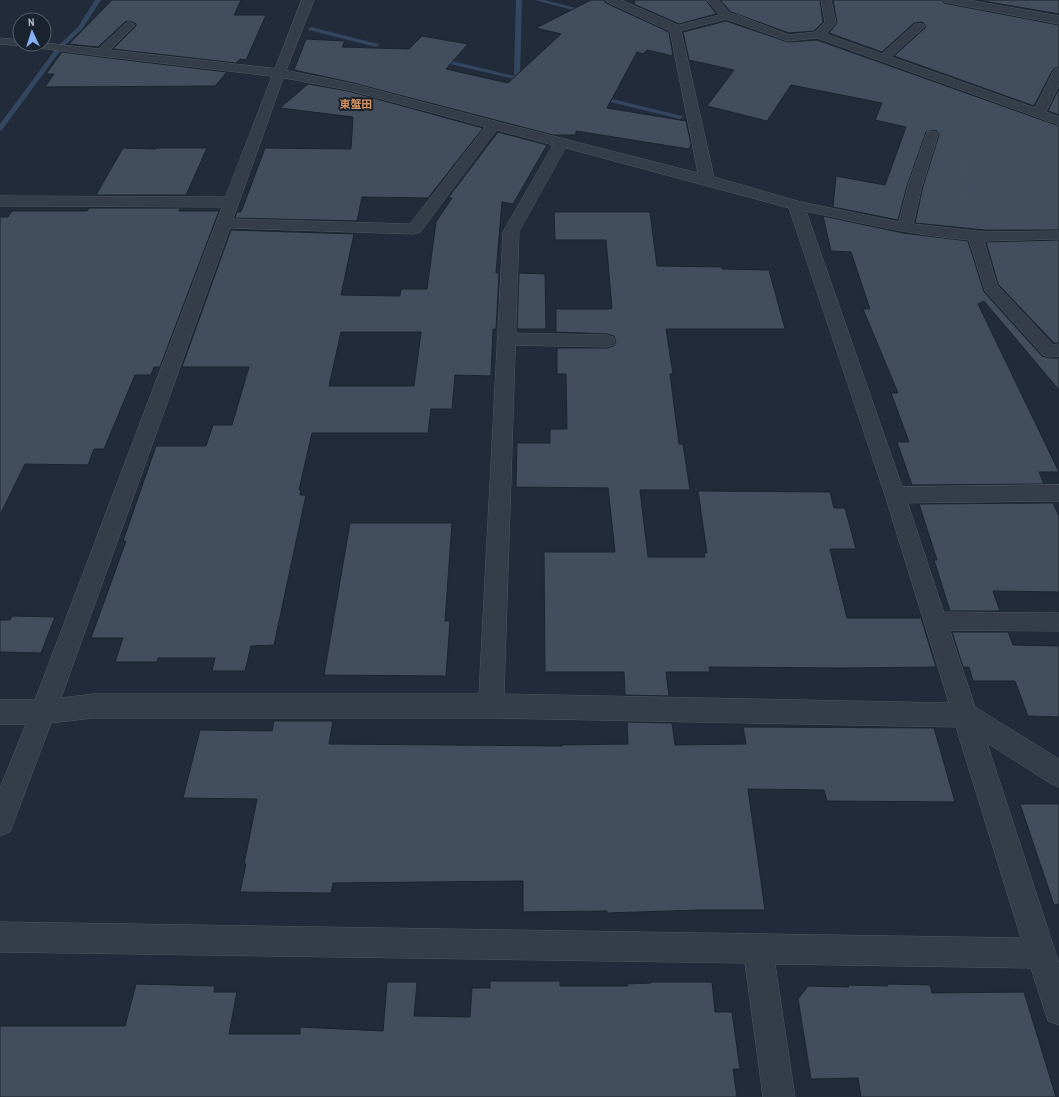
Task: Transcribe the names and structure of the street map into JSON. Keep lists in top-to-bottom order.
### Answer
{
  "districts": ["東蟹田"],
  "north": "top"
}
